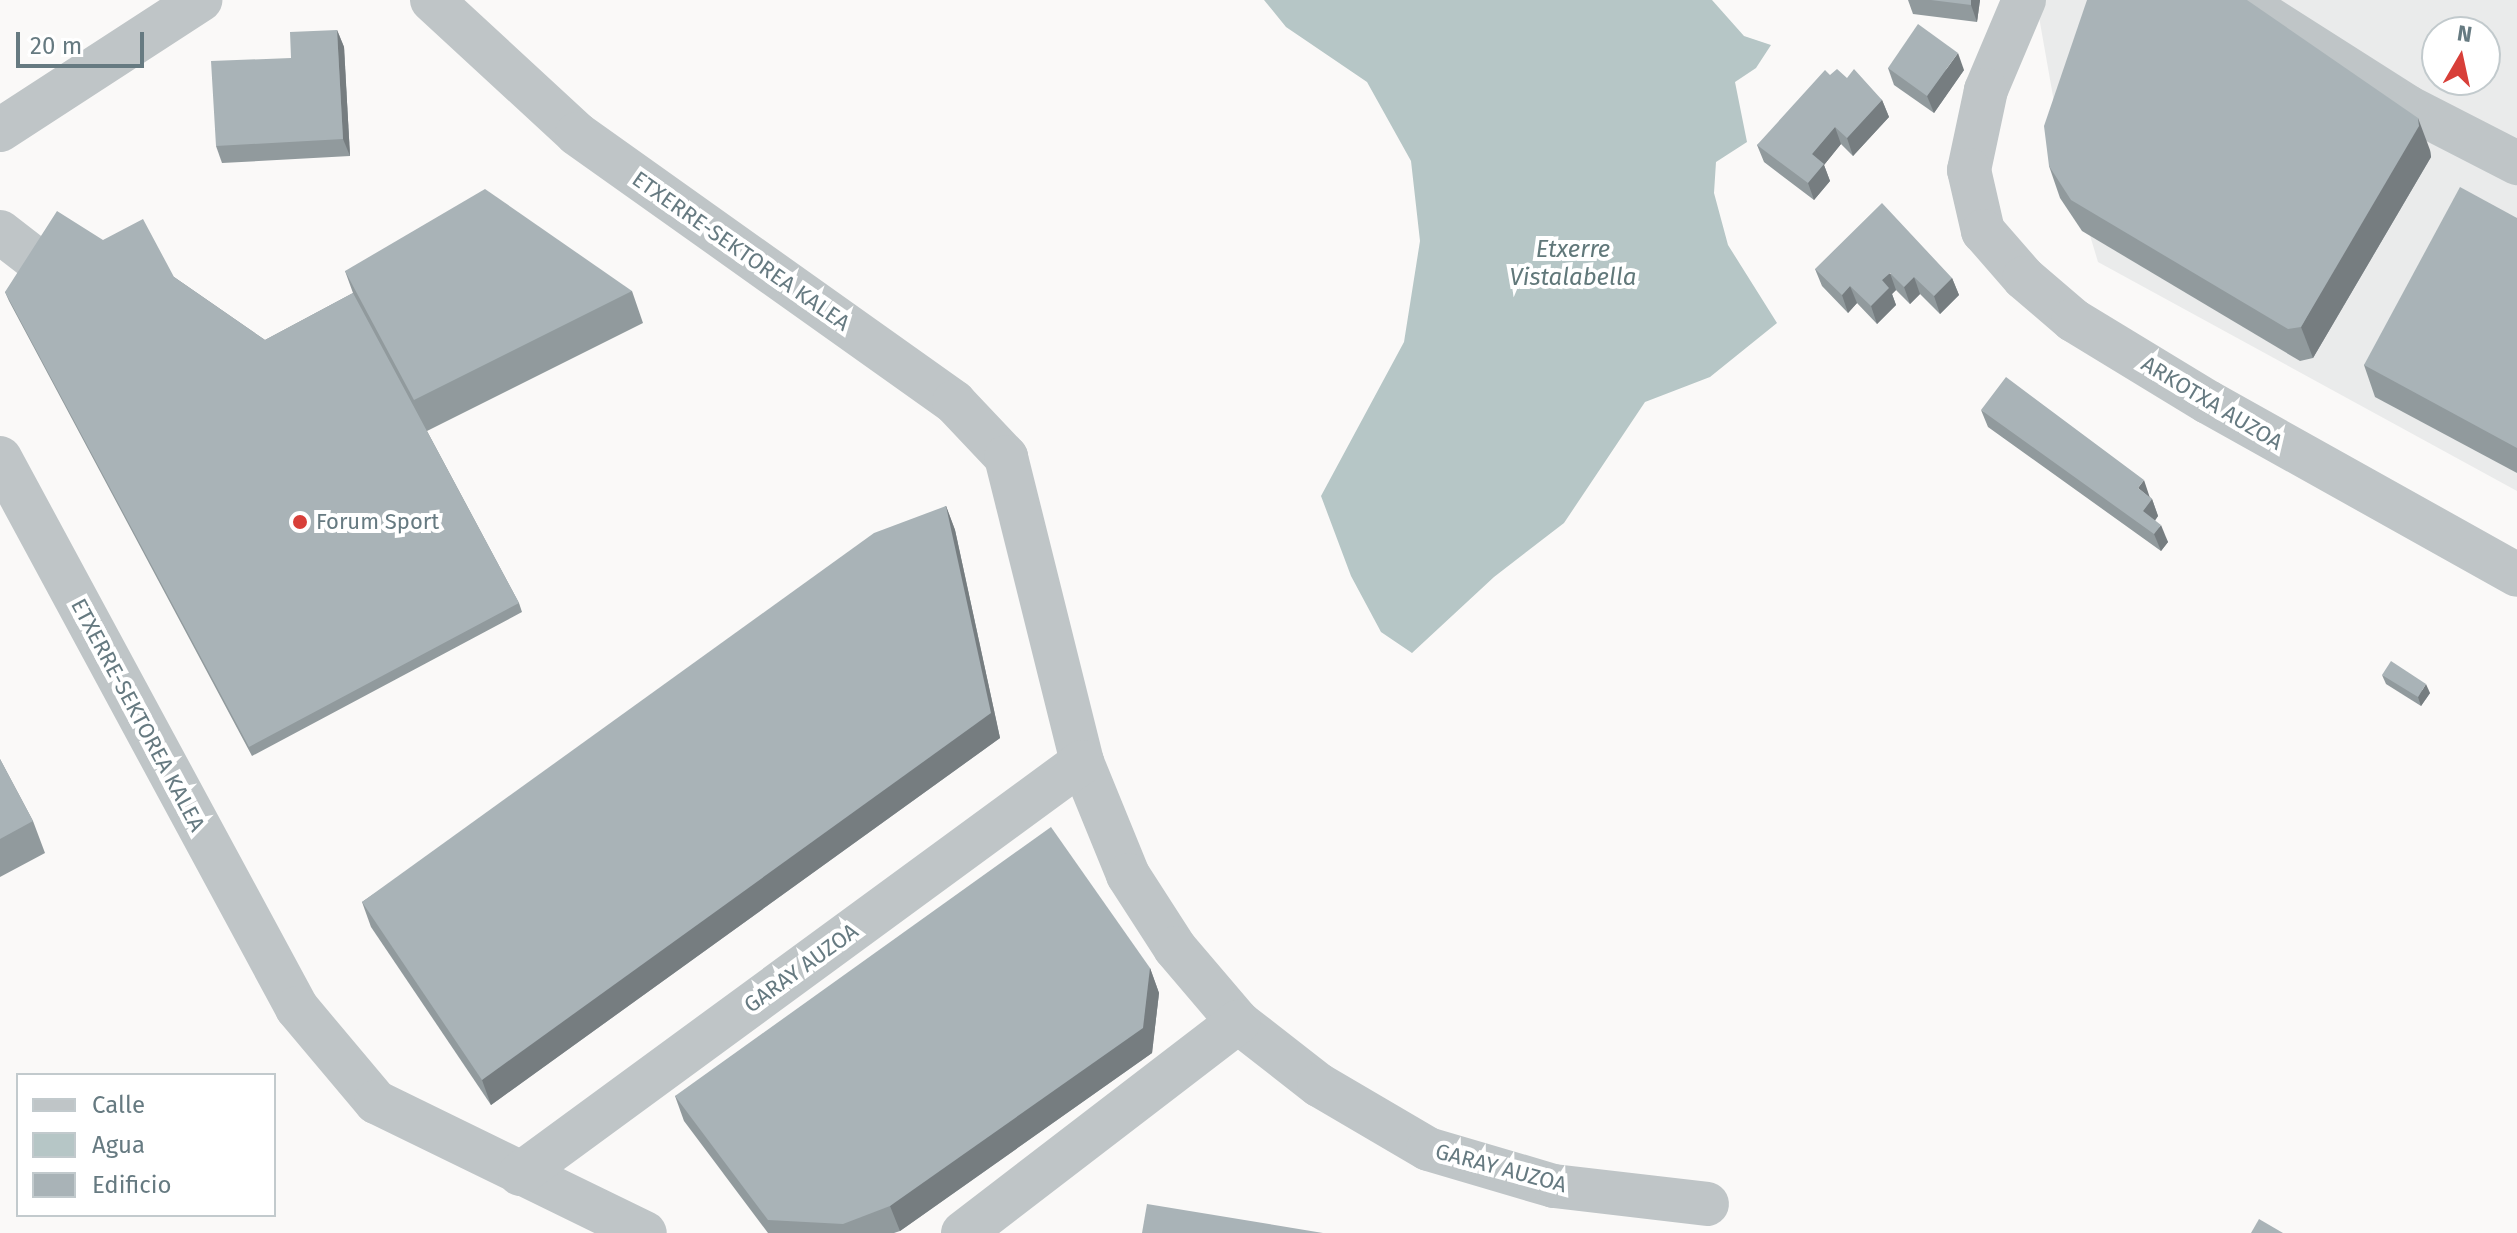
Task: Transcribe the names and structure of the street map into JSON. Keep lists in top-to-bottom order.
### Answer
{
  "streets": {
    "street": ["ETXERRE-SEKTOREA KALEA", "ARKOTXA AUZOA", "GARAY AUZOA"]
  },
  "crossings": [
    ["ETXERRE-SEKTOREA KALEA", "GARAY AUZOA"]
  ],
  "water": ["Etxerre Vistalabella"],
  "places": ["Forum Sport"],
  "legend": ["Calle", "Agua", "Edificio"],
  "scale_bar": "20 m",
  "north": "top"
}
